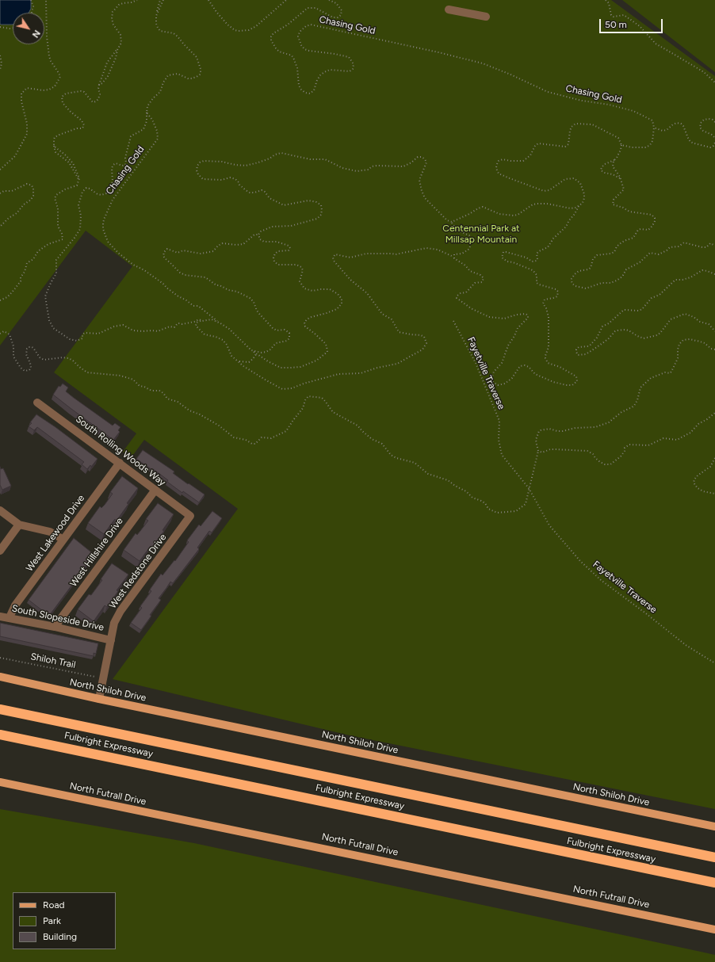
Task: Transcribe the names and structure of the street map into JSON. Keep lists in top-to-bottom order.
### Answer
{
  "streets": {
    "highway": ["Fulbright Expressway"],
    "main road": ["North Shiloh Drive", "North Futrall Drive"],
    "lane": [
      "South Rolling Woods Way",
      "West Lakewood Drive",
      "West Hillshire Drive",
      "West Redstone Drive",
      "South Slopeside Drive"
    ],
    "path": ["Chasing Gold", "Fayetville Traverse", "Shiloh Trail"]
  },
  "crossings": [
    ["South Rolling Woods Way", "West Lakewood Drive"],
    ["South Rolling Woods Way", "West Hillshire Drive"],
    ["South Rolling Woods Way", "West Redstone Drive"],
    ["West Lakewood Drive", "South Slopeside Drive"],
    ["West Hillshire Drive", "South Slopeside Drive"],
    ["West Redstone Drive", "South Slopeside Drive"],
    ["West Redstone Drive", "Shiloh Trail"],
    ["West Redstone Drive", "North Shiloh Drive"]
  ],
  "parks": ["Centennial Park at Millsap Mountain"],
  "legend": ["Road", "Park", "Building"],
  "scale_bar": "50 m",
  "north": "bottom right"
}
